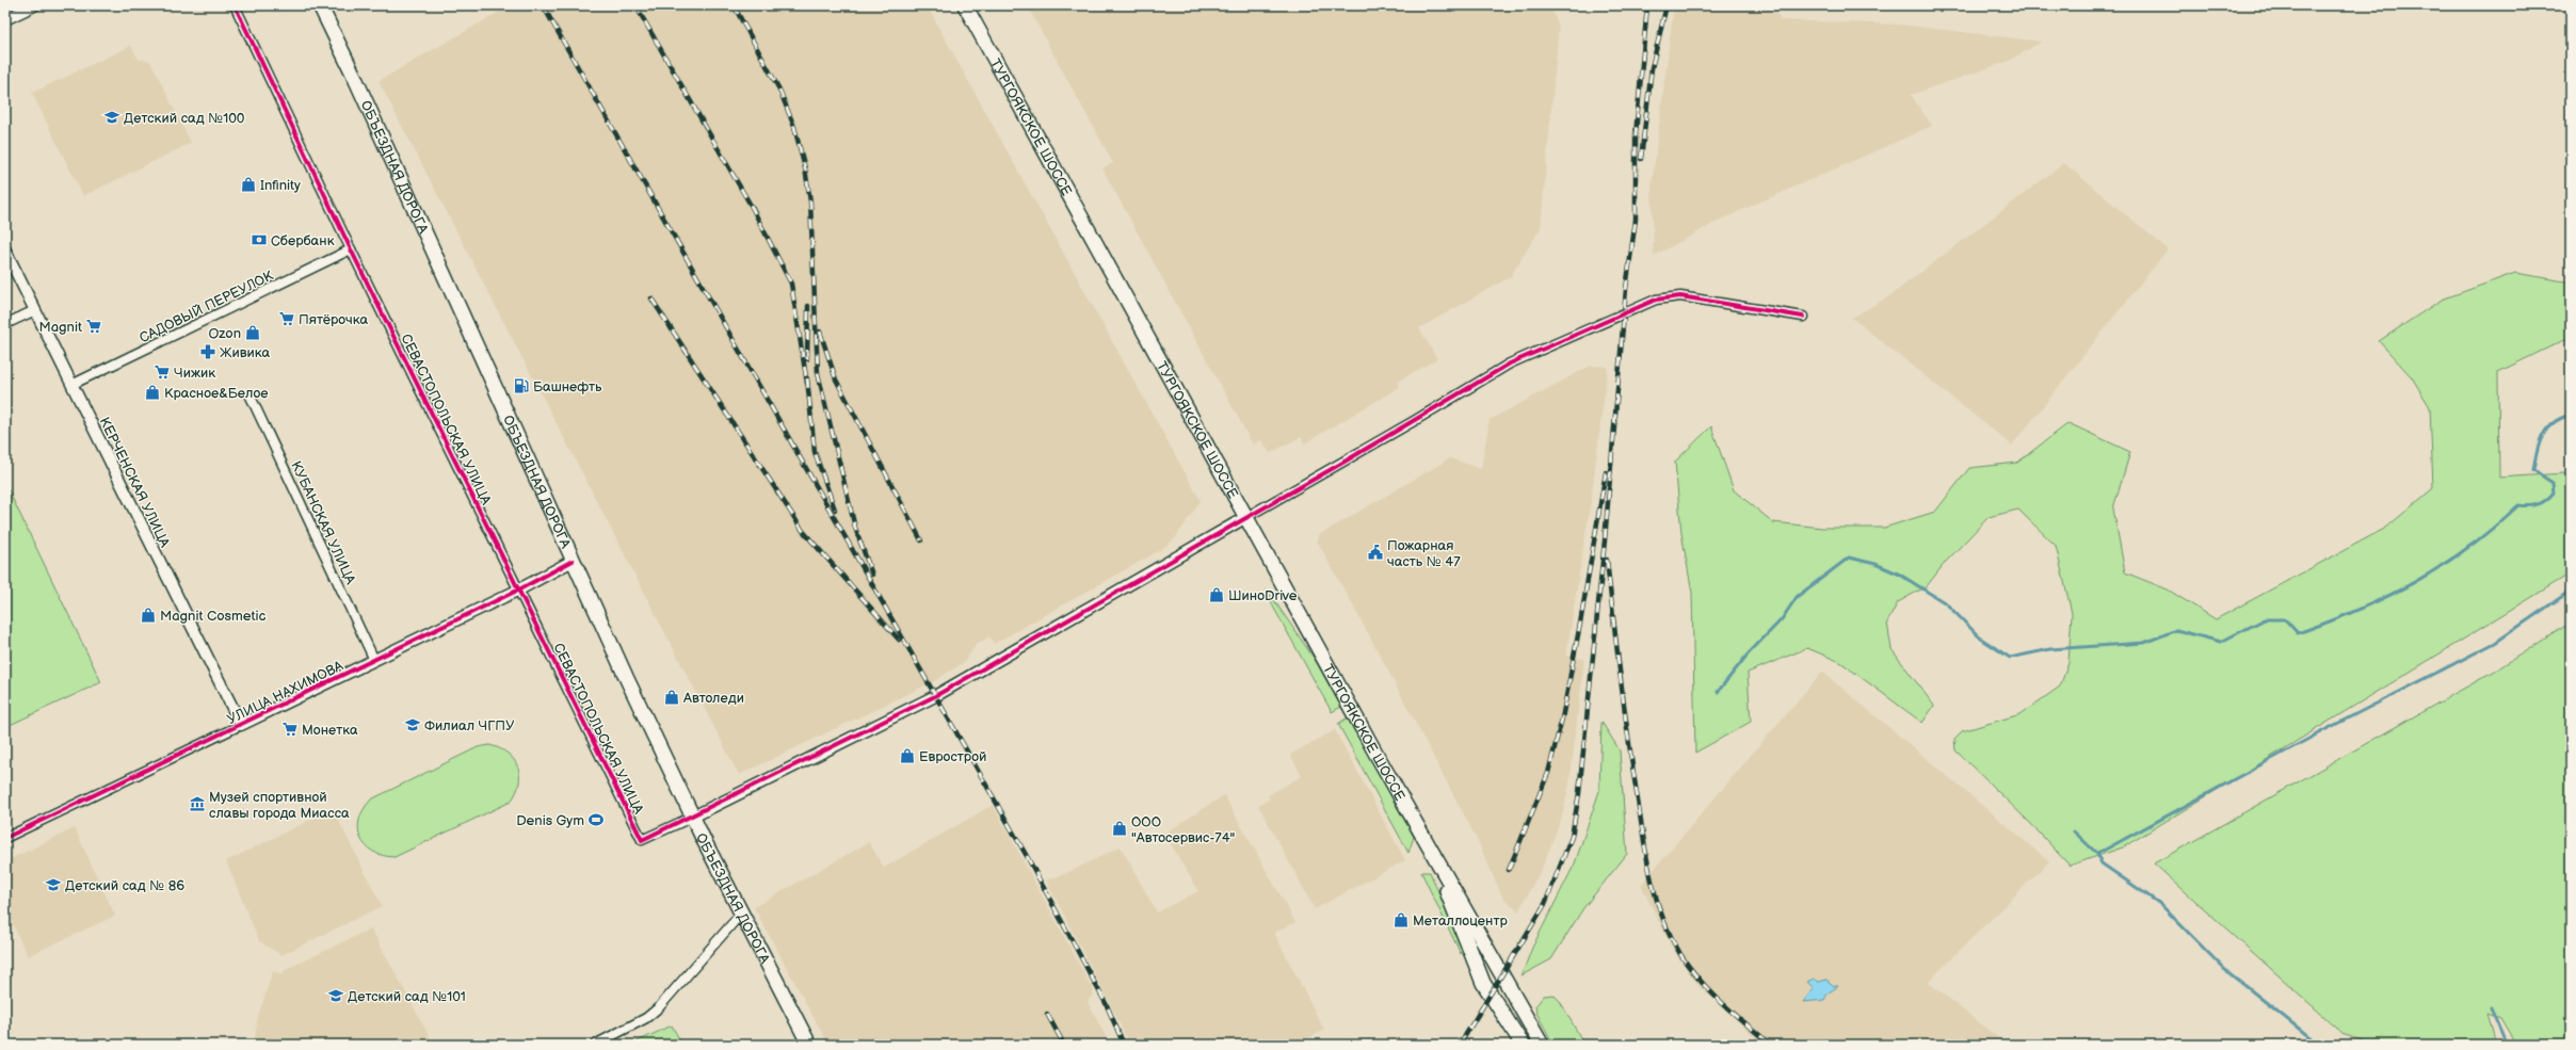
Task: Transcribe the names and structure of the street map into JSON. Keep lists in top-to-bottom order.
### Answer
{
  "streets": {
    "main road": ["ТУРГОЯКСКОЕ ШОССЕ", "ОБЪЕЗДНАЯ ДОРОГА"],
    "street": [
      "САДОВЫЙ ПЕРЕУЛОК",
      "СЕВАСТОПОЛЬСКАЯ УЛИЦА",
      "КЕРЧЕНСКАЯ УЛИЦА",
      "КУБАНСКАЯ УЛИЦА",
      "УЛИЦА НАХИМОВА"
    ]
  },
  "crossings": [
    ["ОБЪЕЗДНАЯ ДОРОГА", "СЕВАСТОПОЛЬСКАЯ УЛИЦА"],
    ["ОБЪЕЗДНАЯ ДОРОГА", "УЛИЦА НАХИМОВА"],
    ["САДОВЫЙ ПЕРЕУЛОК", "СЕВАСТОПОЛЬСКАЯ УЛИЦА"],
    ["САДОВЫЙ ПЕРЕУЛОК", "КЕРЧЕНСКАЯ УЛИЦА"],
    ["СЕВАСТОПОЛЬСКАЯ УЛИЦА", "УЛИЦА НАХИМОВА"],
    ["КЕРЧЕНСКАЯ УЛИЦА", "УЛИЦА НАХИМОВА"],
    ["КУБАНСКАЯ УЛИЦА", "УЛИЦА НАХИМОВА"]
  ],
  "places": {
    "school or university": [
      "Детский сад №100",
      "Филиал ЧГПУ",
      "Детский сад № 86",
      "Детский сад №101"
    ],
    "shop": [
      "Infinity",
      "Ozon",
      "Красное&Белое",
      "ШиноDrive",
      "Magnit Cosmetic",
      "Автоледи",
      "Еврострой",
      "ООО \"Автосервис-74\"",
      "Металлоцентр"
    ],
    "bank": ["Сбербанк"],
    "supermarket": [
      "Пятёрочка",
      "Magnit",
      "Чижик",
      "Монетка"
    ],
    "pharmacy": ["Живика"],
    "fuel station": ["Башнефть"],
    "public building": ["Пожарная часть № 47"],
    "museum": ["Музей спортивной славы города Миасса"],
    "sports": ["Denis Gym"]
  }
}
